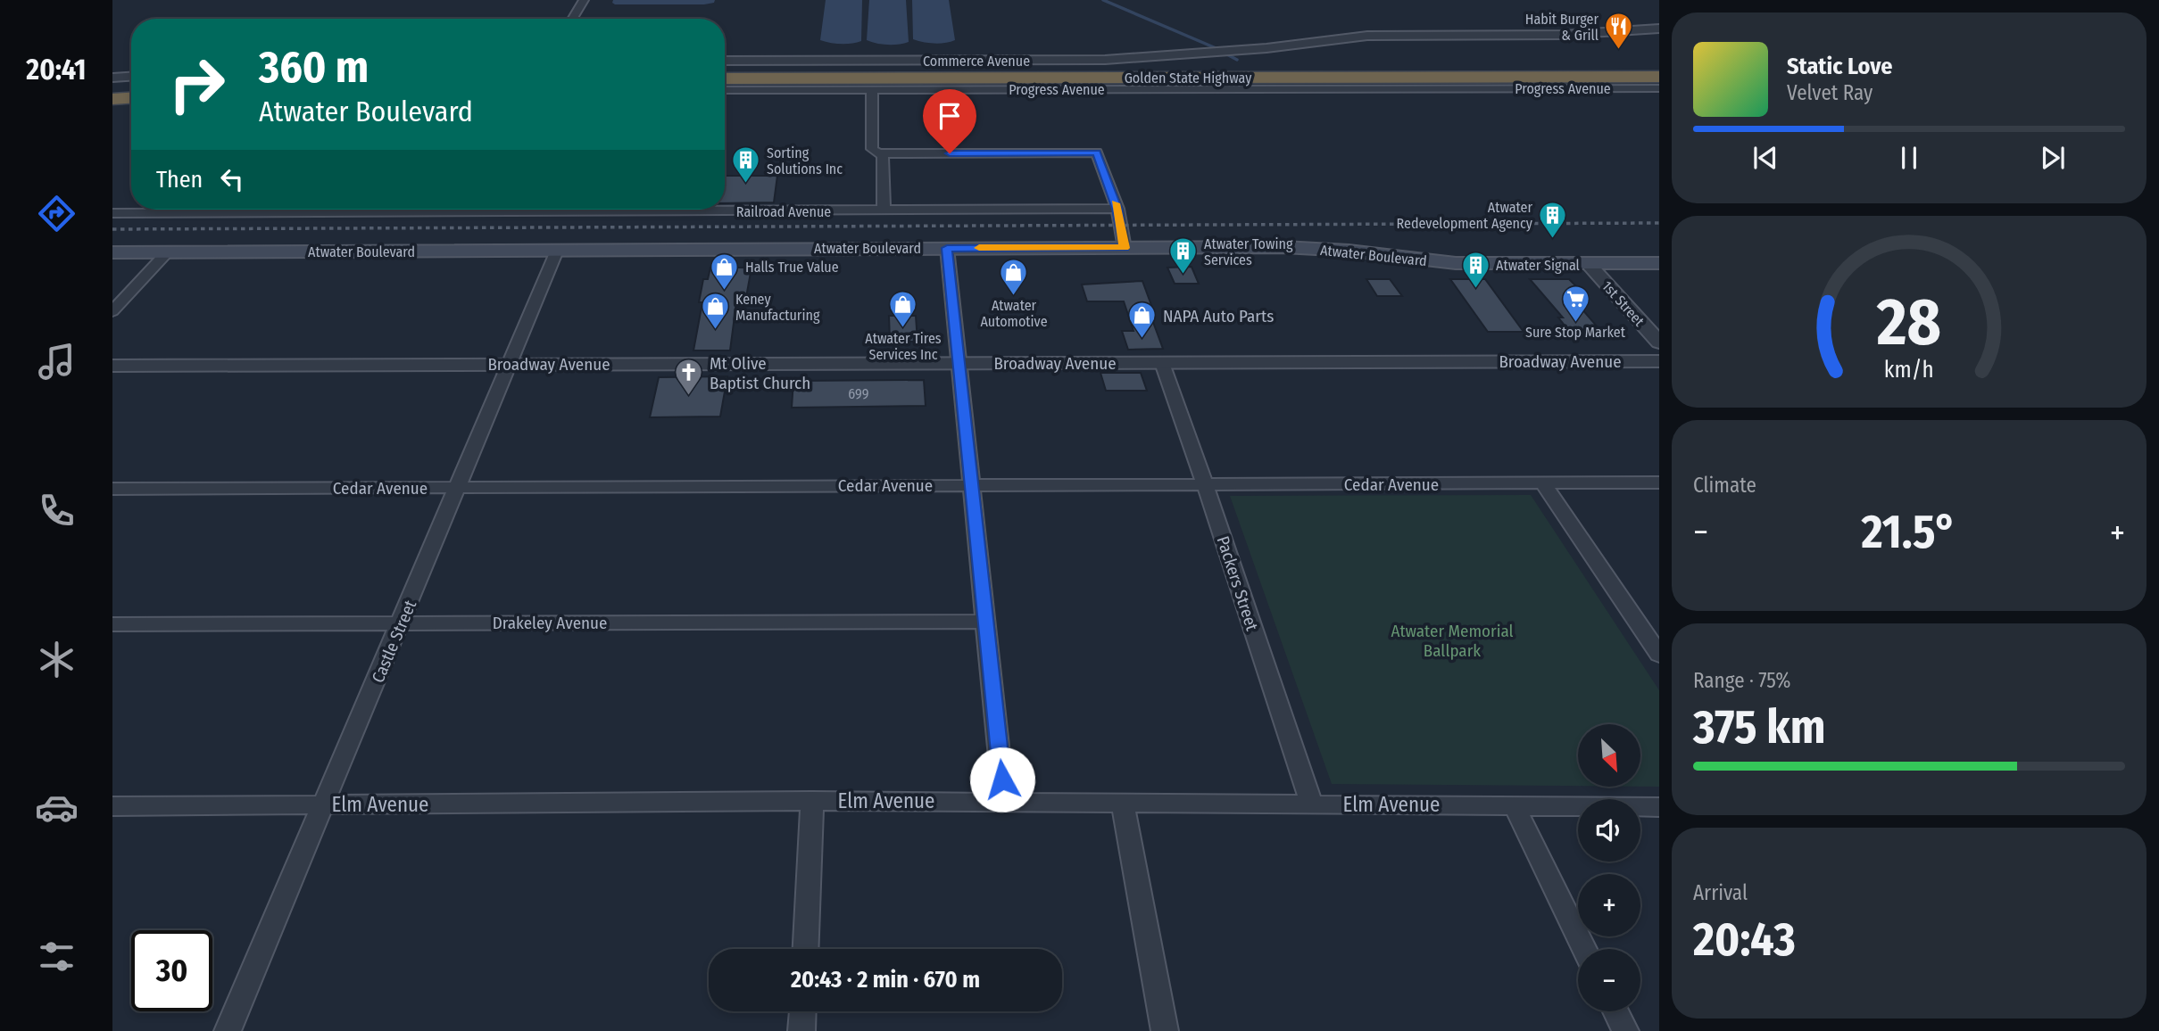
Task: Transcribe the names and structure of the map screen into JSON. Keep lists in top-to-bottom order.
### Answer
{
  "streets": {
    "highway": ["Golden State Highway"],
    "main road": ["Atwater Boulevard"],
    "street": [
      "Commerce Avenue",
      "Progress Avenue",
      "Railroad Avenue",
      "1st Street",
      "Broadway Avenue",
      "Cedar Avenue",
      "Packers Street",
      "Drakeley Avenue",
      "Castle Street",
      "Elm Avenue"
    ]
  },
  "crossings": [
    ["Atwater Boulevard", "1st Street"],
    ["Atwater Boulevard", "Castle Street"],
    ["Broadway Avenue", "Packers Street"],
    ["Broadway Avenue", "Castle Street"],
    ["Cedar Avenue", "Packers Street"],
    ["Cedar Avenue", "Castle Street"],
    ["Packers Street", "Elm Avenue"],
    ["Drakeley Avenue", "Castle Street"],
    ["Castle Street", "Elm Avenue"]
  ],
  "parks": ["Atwater Memorial Ballpark"],
  "places": {
    "restaurant": ["Habit Burger & Grill"],
    "building": [
      "Sorting Solutions Inc",
      "Atwater Redevelopment Agency",
      "Atwater Towing Services",
      "Atwater Signal"
    ],
    "shop": [
      "Halls True Value",
      "Atwater Automotive",
      "Atwater Tires Services Inc",
      "Keney Manufacturing",
      "NAPA Auto Parts"
    ],
    "supermarket": ["Sure Stop Market"],
    "church": ["Mt Olive Baptist Church"]
  },
  "house_numbers": ["699"],
  "north": "bottom right",
  "page": {
    "tabs": "20:41",
    "turn": ["360 m", "Atwater Boulevard"],
    "song": ["Static Love", "Velvet Ray"],
    "then": "Then",
    "tile": [
      "Climate",
      ["Range · 75%", "375 km"],
      ["Arrival", "20:43"]
    ],
    "heat": ["−", "21.5°", "+"],
    "map_buttons": ["+", "−"],
    "limit": "30",
    "trip": "20:43 · 2 min · 670 m",
    "gauge": ["28", "km/h"]
  }
}
